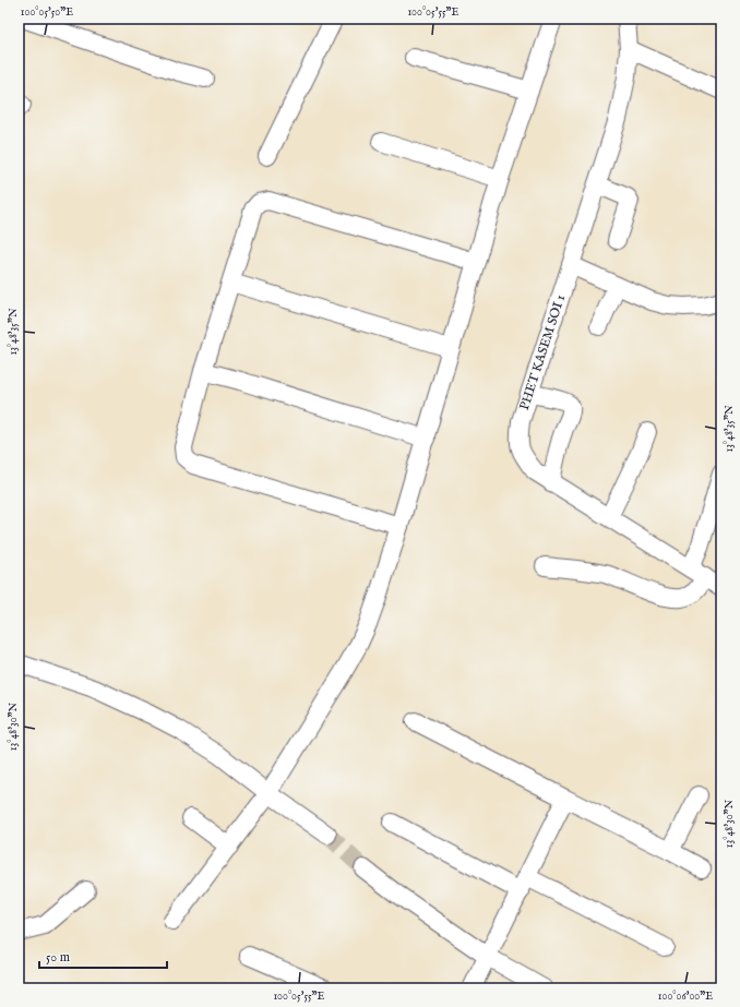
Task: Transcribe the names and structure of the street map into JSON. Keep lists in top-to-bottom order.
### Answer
{
  "streets": {
    "street": ["PHET KASEM SOI 1"]
  },
  "scale_bar": "50 m",
  "coordinates": [
    "100°05'50\"E",
    "100°05'55\"E",
    "13°48'35\"N",
    "13°48'30\"N",
    "100°06'00\"E"
  ]
}
